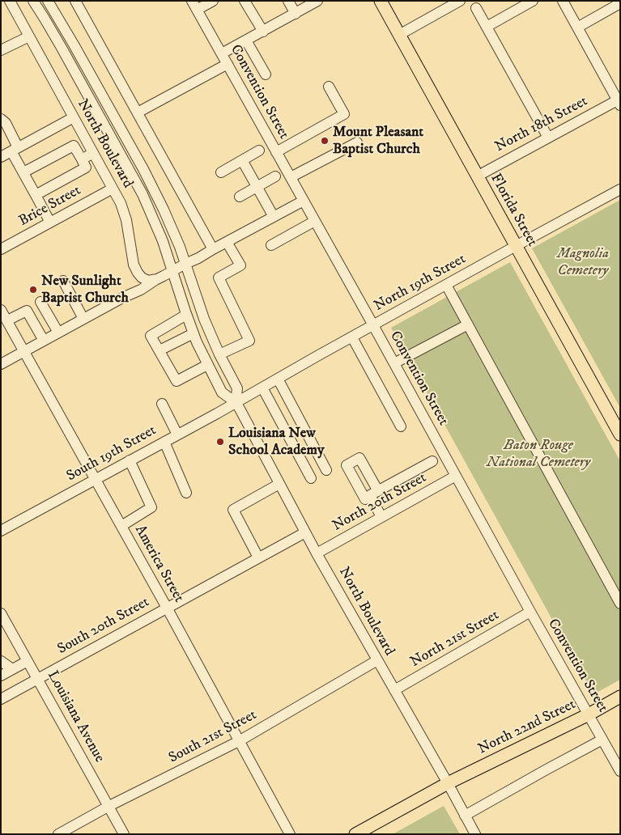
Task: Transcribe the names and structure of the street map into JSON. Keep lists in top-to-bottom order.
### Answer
{
  "streets": {
    "main road": ["Florida Street", "North 22nd Street"],
    "street": [
      "Convention Street",
      "North 18th Street",
      "North Boulevard",
      "Brice Street",
      "North 19th Street",
      "South 19th Street",
      "North 20th Street",
      "America Street",
      "South 20th Street",
      "North 21st Street",
      "Louisiana Avenue",
      "South 21st Street"
    ]
  },
  "crossings": [
    ["Convention Street", "North 19th Street"],
    ["Convention Street", "North 20th Street"],
    ["Convention Street", "North 21st Street"],
    ["Convention Street", "North 22nd Street"],
    ["North 18th Street", "Florida Street"],
    ["North Boulevard", "Brice Street"],
    ["North Boulevard", "North 19th Street"],
    ["North Boulevard", "South 19th Street"],
    ["North Boulevard", "North 20th Street"],
    ["North Boulevard", "South 20th Street"],
    ["North Boulevard", "North 21st Street"],
    ["North Boulevard", "North 22nd Street"],
    ["North Boulevard", "South 21st Street"],
    ["Florida Street", "North 19th Street"],
    ["North 19th Street", "South 19th Street"],
    ["South 19th Street", "America Street"],
    ["America Street", "South 20th Street"],
    ["America Street", "South 21st Street"],
    ["South 20th Street", "Louisiana Avenue"],
    ["Louisiana Avenue", "South 21st Street"]
  ],
  "parks": ["Magnolia Cemetery", "Baton Rouge National Cemetery"],
  "places": ["Mount Pleasant Baptist Church", "New Sunlight Baptist Church", "Louisiana New School Academy"]
}
